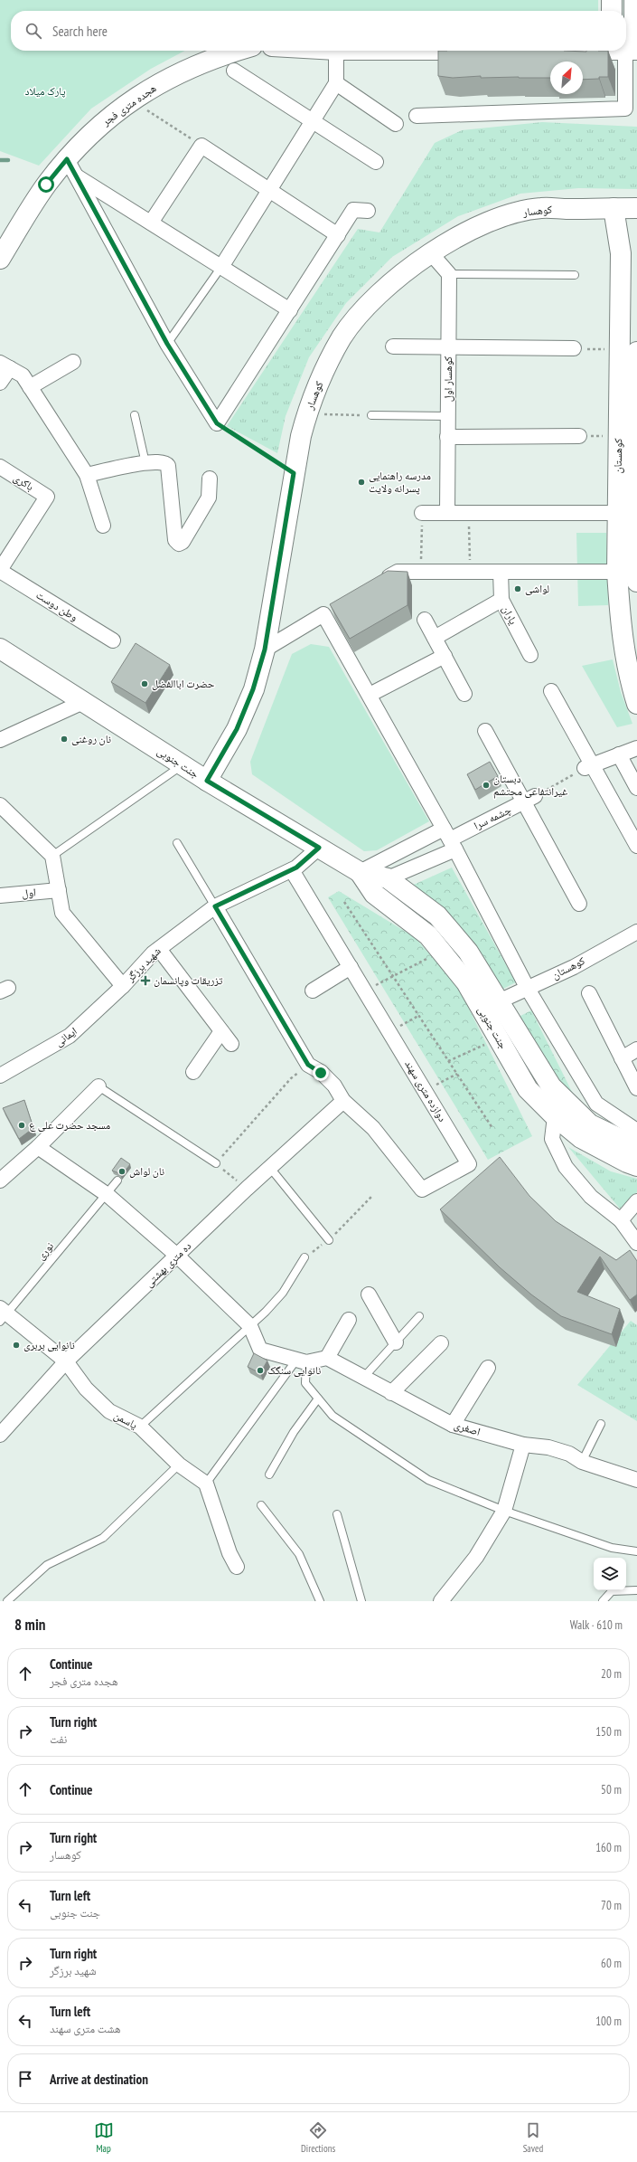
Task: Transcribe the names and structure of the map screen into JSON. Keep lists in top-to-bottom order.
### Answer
{
  "streets": {
    "main road": [
      "هجده متری فجر",
      "کوهسار",
      "کوهستان",
      "جنت جنوبی"
    ],
    "street": [
      "کوهسار اول",
      "باکری",
      "وطن دوست",
      "یاران",
      "چشمه‌ سرا",
      "اول",
      "شهید برزگر",
      "ایمانی",
      "دوازده متری سهند",
      "ده متری بهشتی",
      "یاسمن",
      "اصغری"
    ],
    "lane": ["نوری"]
  },
  "crossings": [
    ["کوهسار", "کوهستان"],
    ["کوهسار", "جنت جنوبی"],
    ["کوهستان", "جنت جنوبی"],
    ["باکری", "وطن دوست"],
    ["جنت جنوبی", "شهید برزگر"],
    ["اول", "شهید برزگر"],
    ["شهید برزگر", "ایمانی"],
    ["شهید برزگر", "دوازده متری سهند"],
    ["دوازده متری سهند", "ده متری بهشتی"],
    ["نوری", "یاسمن"],
    ["ده متری بهشتی", "یاسمن"]
  ],
  "parks": ["پارک میلاد"],
  "places": {
    "other": [
      "مدرسه راهنمایی پسرانه ولایت",
      "لواشی",
      "حضرت اباالفضل",
      "نان روغنی",
      "دبستان غیرانتفاعی محتشم",
      "مسجد حضرت علی ع",
      "نان لواش",
      "نانوایی بربری",
      "نانوایی سنگک"
    ],
    "health": ["تزریقات وپانسمان"]
  },
  "north": "top right",
  "page": {
    "search": "Search here",
    "heading": ["8 min", "Walk · 610 m"],
    "list": [
      ["Continue", "هجده متری فجر", "20 m"],
      ["Turn right", "نفت", "150 m"],
      ["Continue", "50 m"],
      ["Turn right", "کوهسار", "160 m"],
      ["Turn left", "جنت جنوبی", "70 m"],
      ["Turn right", "شهید برزگر", "60 m"],
      ["Turn left", "هشت متری سهند", "100 m"],
      "Arrive at destination"
    ],
    "nav": ["Map", "Directions", "Saved"]
  }
}
